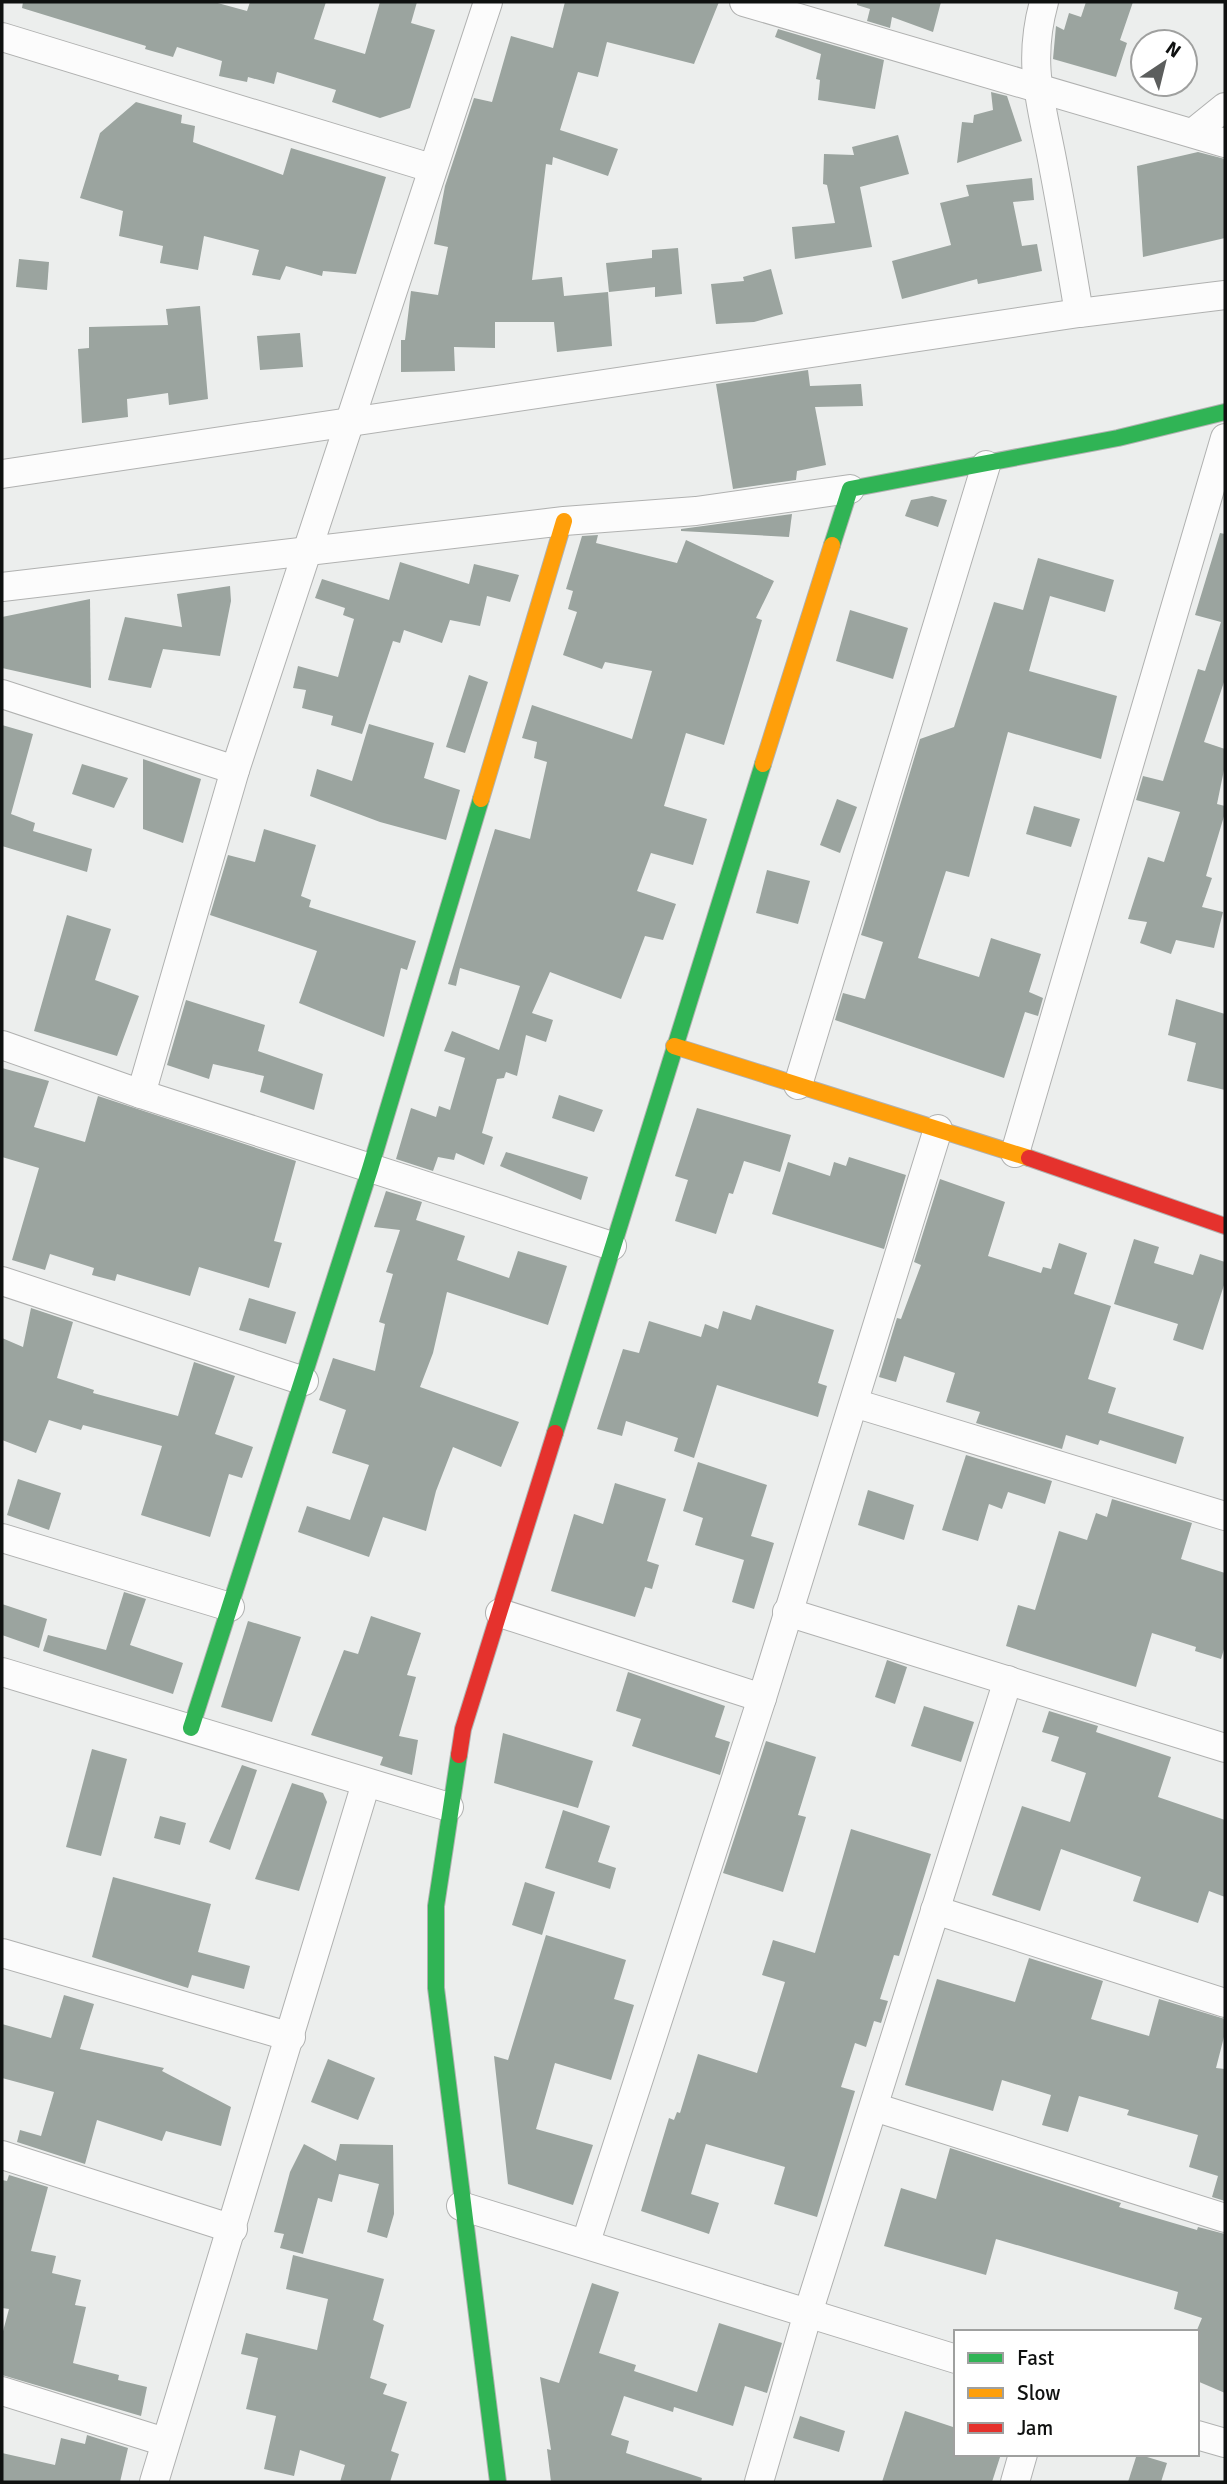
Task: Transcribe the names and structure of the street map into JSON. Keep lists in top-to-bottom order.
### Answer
{
  "legend": ["Fast", "Slow", "Jam"],
  "north": "top right"
}
